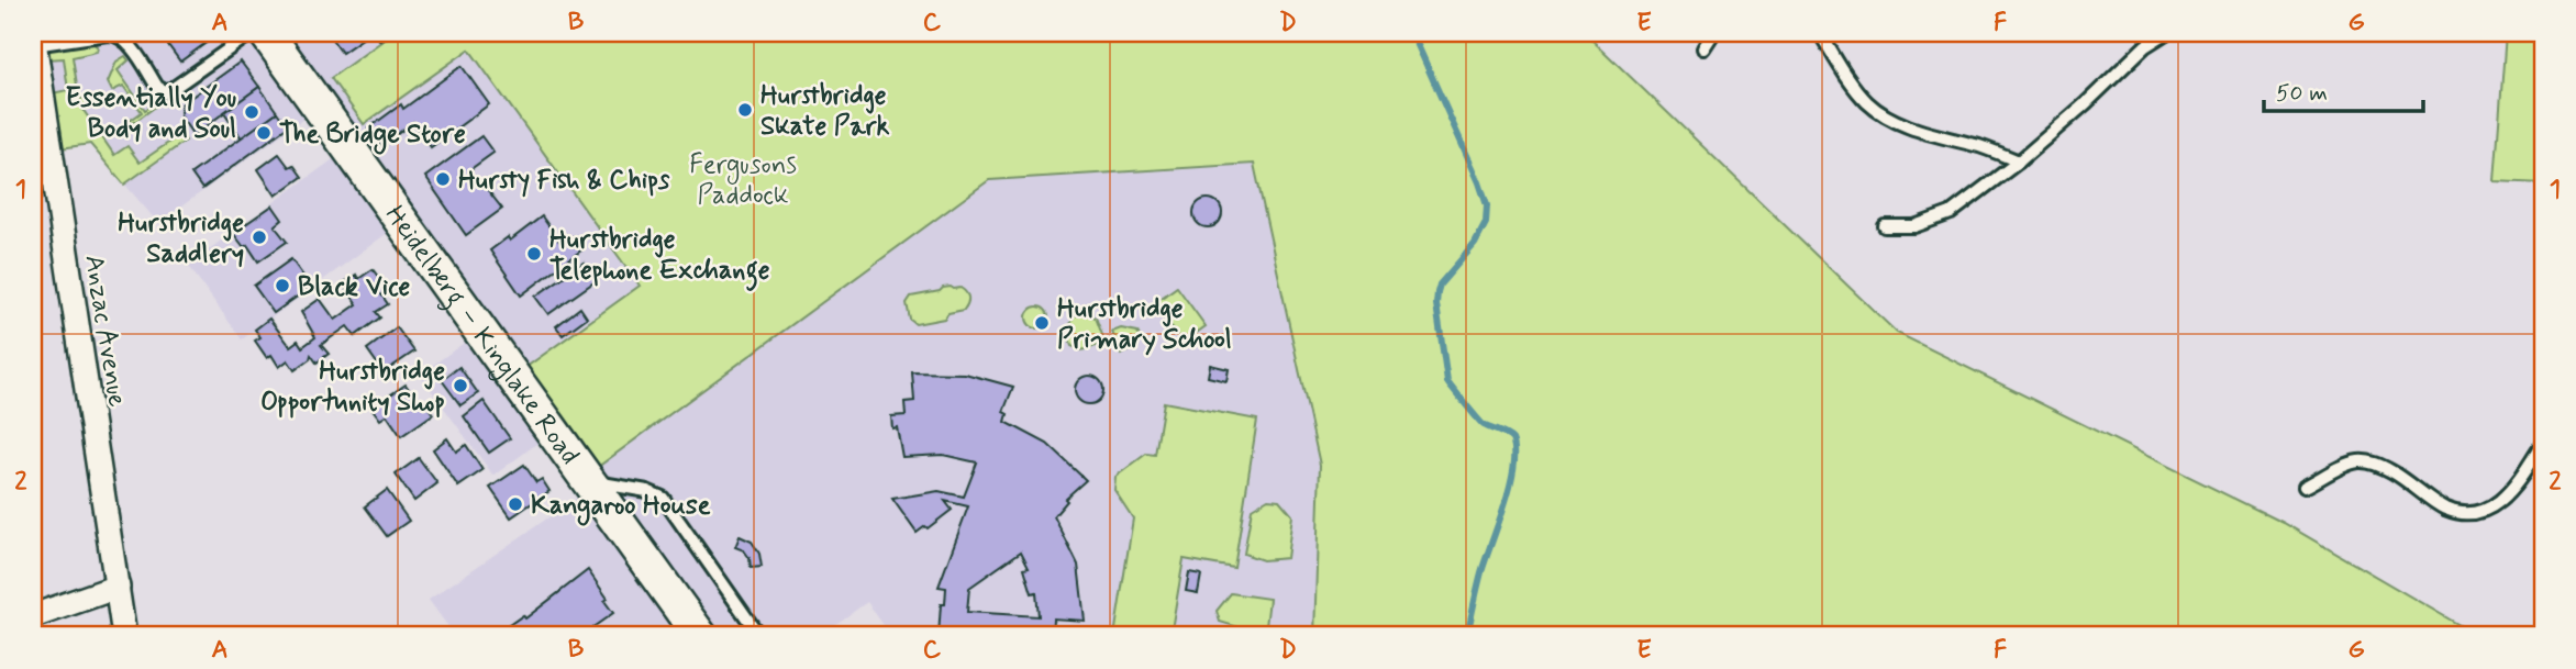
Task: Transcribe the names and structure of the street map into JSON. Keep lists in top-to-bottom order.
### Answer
{
  "streets": {
    "main road": ["Heidelberg – Kinglake Road"],
    "street": ["Anzac Avenue"]
  },
  "parks": ["Fergusons Paddock"],
  "places": [
    "Hurstbridge Skate Park",
    "Essentially You Body and Soul",
    "The Bridge Store",
    "Hursty Fish & Chips",
    "Hurstbridge Saddlery",
    "Hurstbridge Telephone Exchange",
    "Black Vice",
    "Hurstbridge Primary School",
    "Hurstbridge Opportunity Shop",
    "Kangaroo House"
  ],
  "scale_bar": "50 m",
  "grid": {
    "columns": [
      "A",
      "B",
      "C",
      "D",
      "E",
      "F",
      "G"
    ],
    "rows": ["1", "2"]
  }
}
